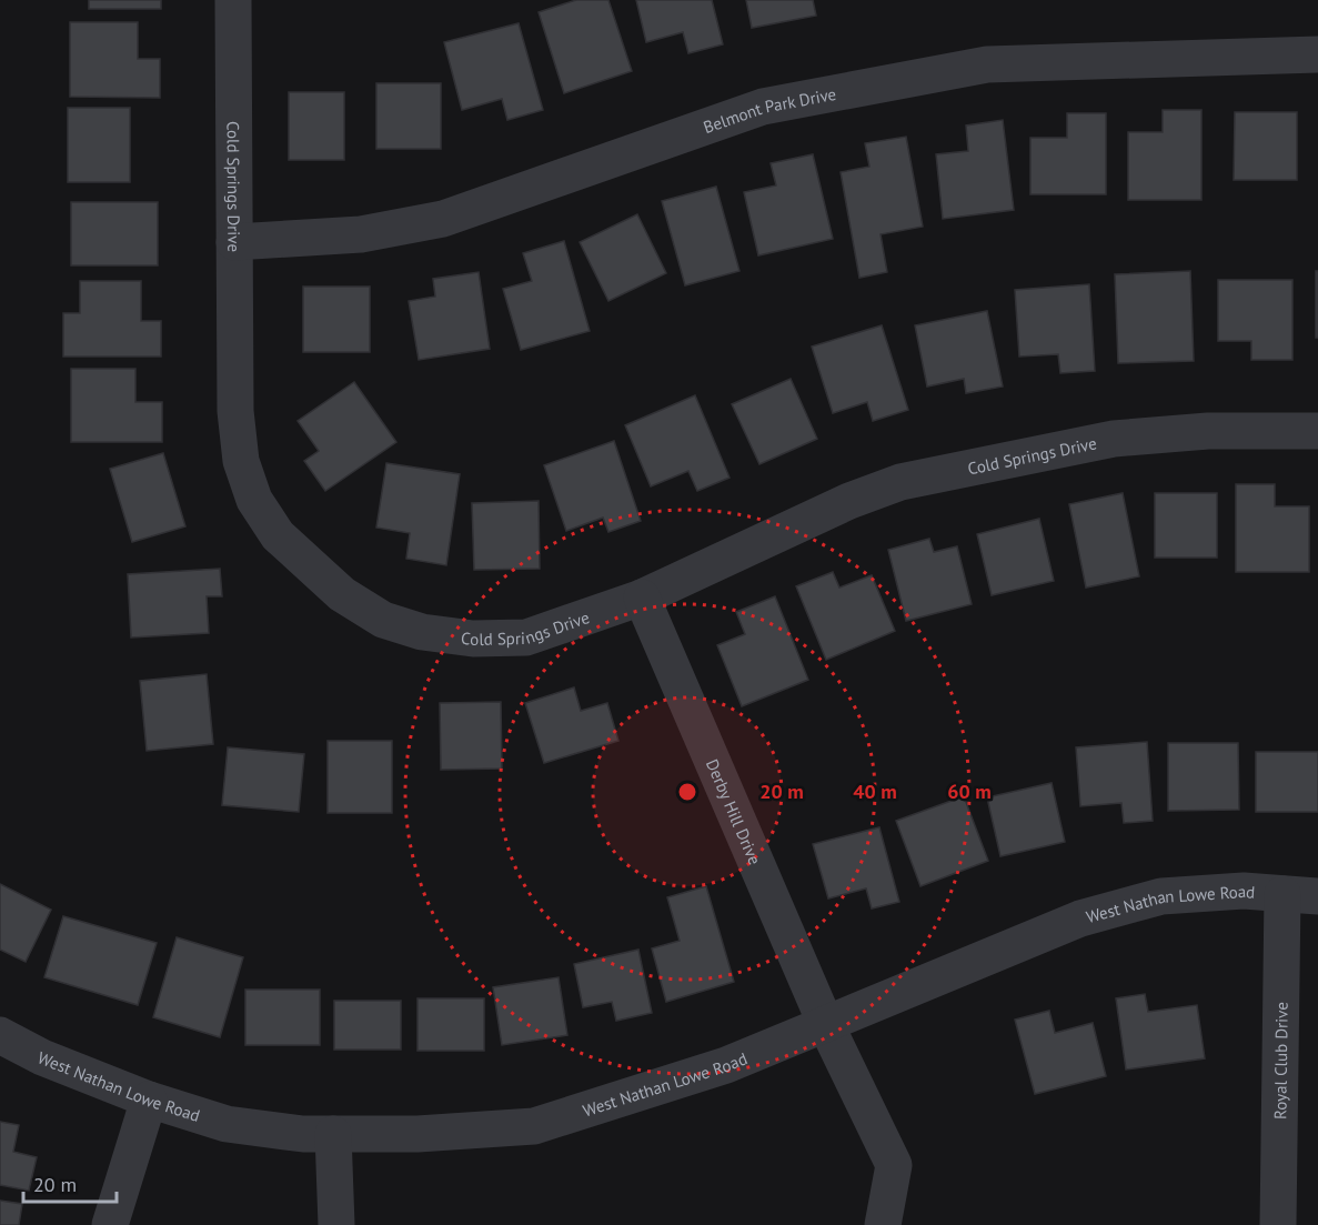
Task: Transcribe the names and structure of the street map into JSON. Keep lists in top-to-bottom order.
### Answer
{
  "streets": {
    "street": [
      "Belmont Park Drive",
      "Cold Springs Drive",
      "Derby Hill Drive",
      "West Nathan Lowe Road",
      "Royal Club Drive"
    ]
  },
  "crossings": [
    ["Belmont Park Drive", "Cold Springs Drive"],
    ["Cold Springs Drive", "Derby Hill Drive"],
    ["Derby Hill Drive", "West Nathan Lowe Road"],
    ["West Nathan Lowe Road", "Royal Club Drive"]
  ],
  "scale_bar": "20 m",
  "rings": ["20 m", "40 m", "60 m"]
}
